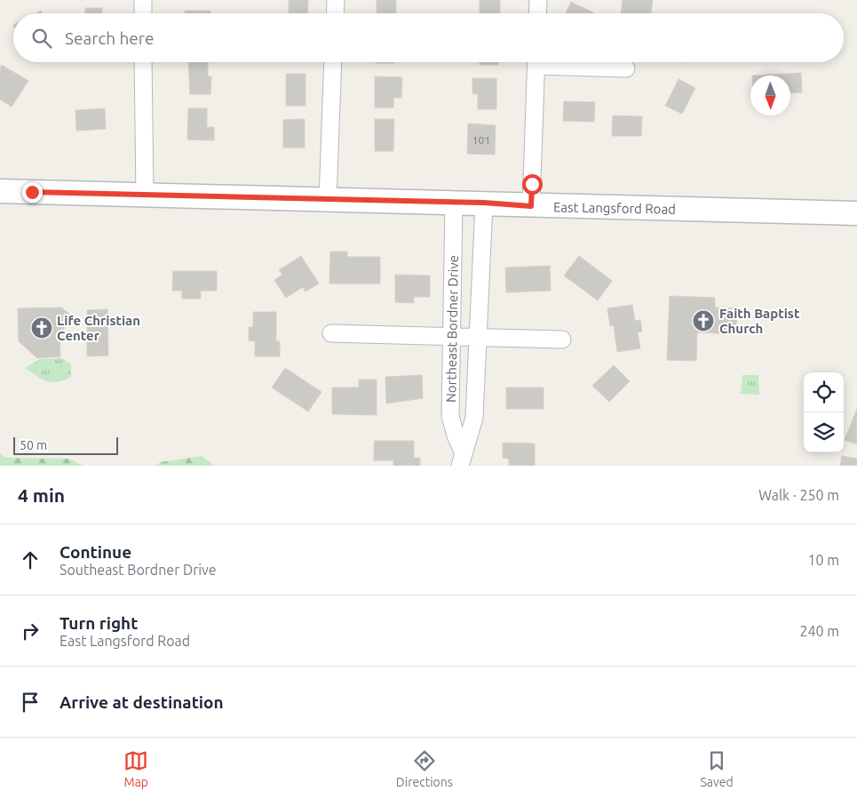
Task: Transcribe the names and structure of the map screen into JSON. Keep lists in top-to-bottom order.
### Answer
{
  "streets": {
    "street": ["East Langsford Road", "Northeast Bordner Drive"]
  },
  "crossings": [
    ["East Langsford Road", "Northeast Bordner Drive"]
  ],
  "places": {
    "church": ["Faith Baptist Church", "Life Christian Center"]
  },
  "house_numbers": ["101"],
  "scale_bar": "50 m",
  "north": "bottom",
  "page": {
    "search": "Search here",
    "scale": "50 m",
    "heading": ["4 min", "Walk · 250 m"],
    "list": [
      ["Continue", "Southeast Bordner Drive", "10 m"],
      ["Turn right", "East Langsford Road", "240 m"],
      "Arrive at destination"
    ],
    "nav": ["Map", "Directions", "Saved"]
  }
}
